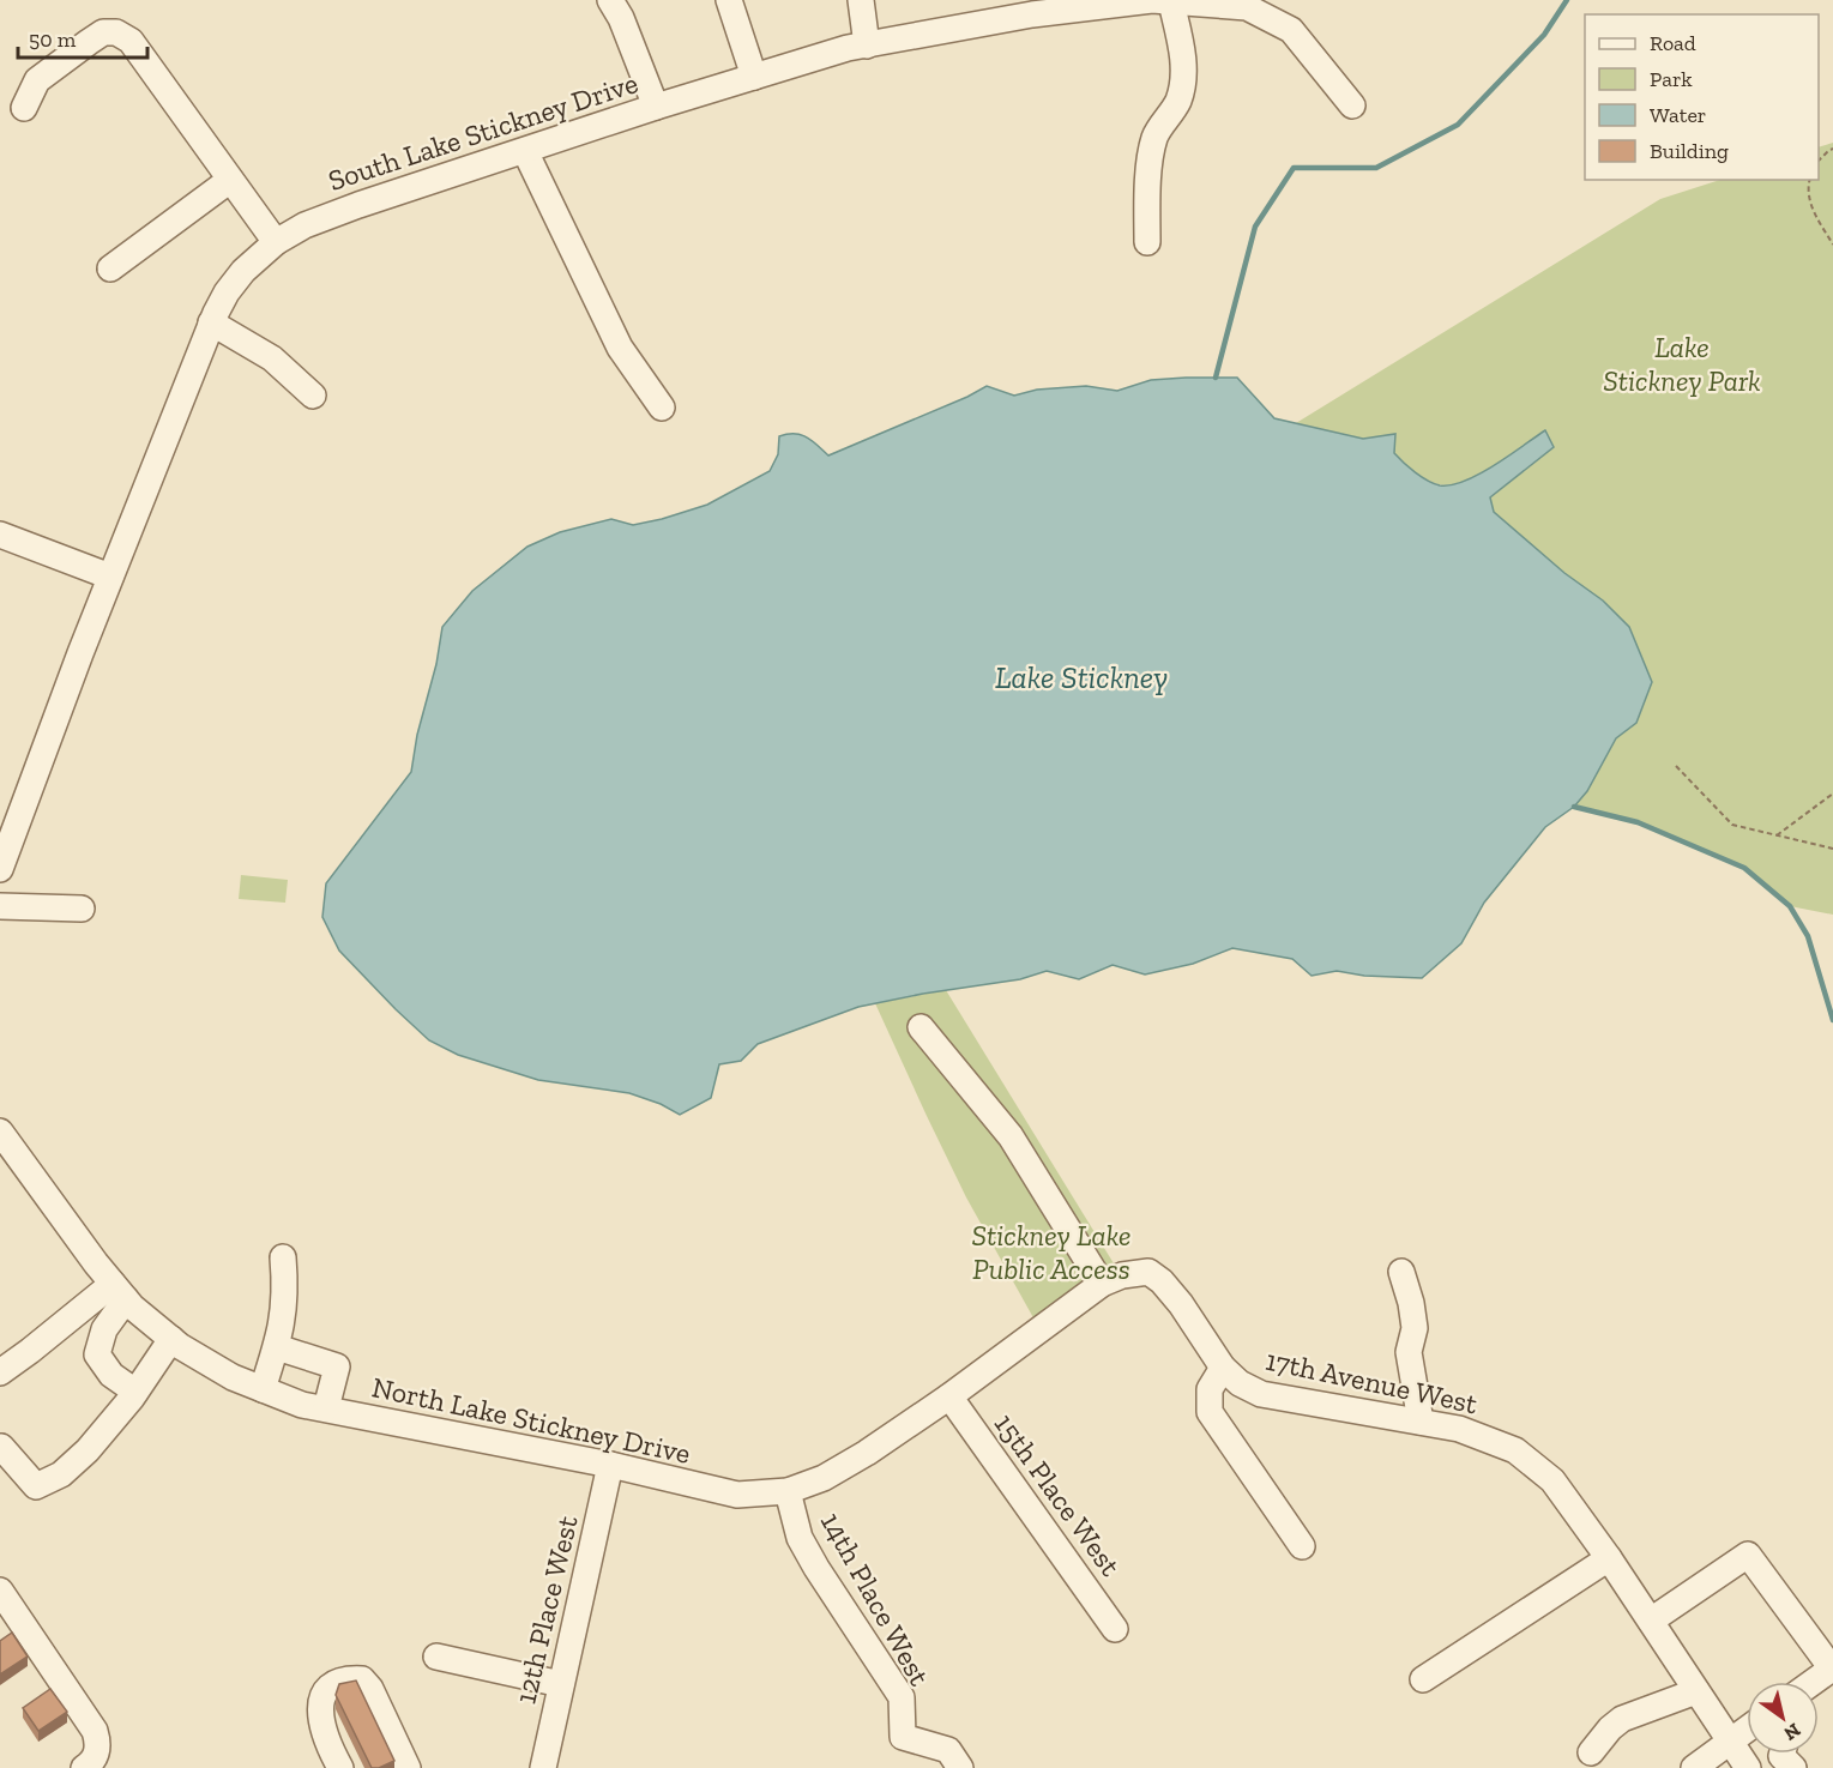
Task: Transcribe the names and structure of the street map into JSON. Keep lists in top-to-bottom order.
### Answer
{
  "streets": {
    "street": [
      "South Lake Stickney Drive",
      "17th Avenue West",
      "North Lake Stickney Drive",
      "15th Place West",
      "14th Place West",
      "12th Place West"
    ]
  },
  "crossings": [
    ["17th Avenue West", "North Lake Stickney Drive"],
    ["North Lake Stickney Drive", "15th Place West"],
    ["North Lake Stickney Drive", "14th Place West"],
    ["North Lake Stickney Drive", "12th Place West"]
  ],
  "water": ["Lake Stickney"],
  "parks": ["Lake Stickney Park", "Stickney Lake Public Access"],
  "legend": [
    "Road",
    "Park",
    "Water",
    "Building"
  ],
  "scale_bar": "50 m",
  "north": "bottom right"
}
